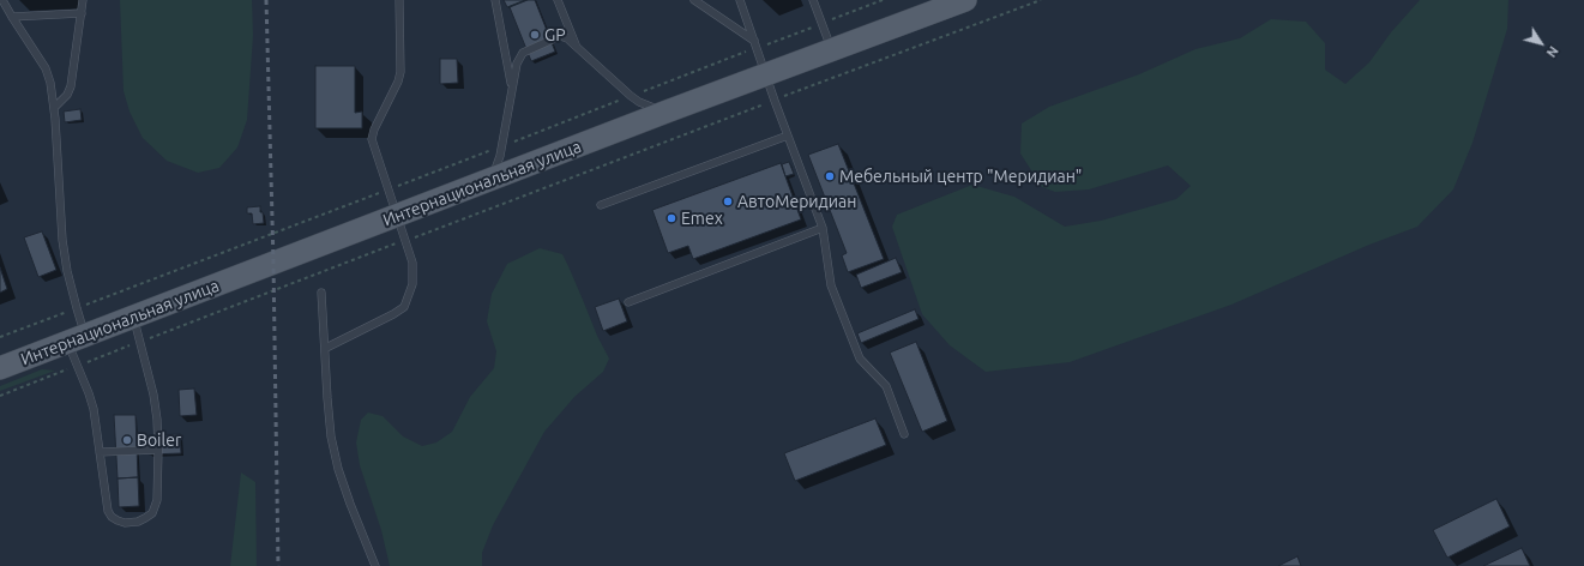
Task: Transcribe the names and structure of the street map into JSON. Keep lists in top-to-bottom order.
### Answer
{
  "streets": {
    "main road": ["Интернациональная улица"]
  },
  "places": [
    "GP",
    "Мебельный центр \"Меридиан\"",
    "АвтоМеридиан",
    "Emex",
    "Boiler"
  ],
  "north": "bottom right"
}
